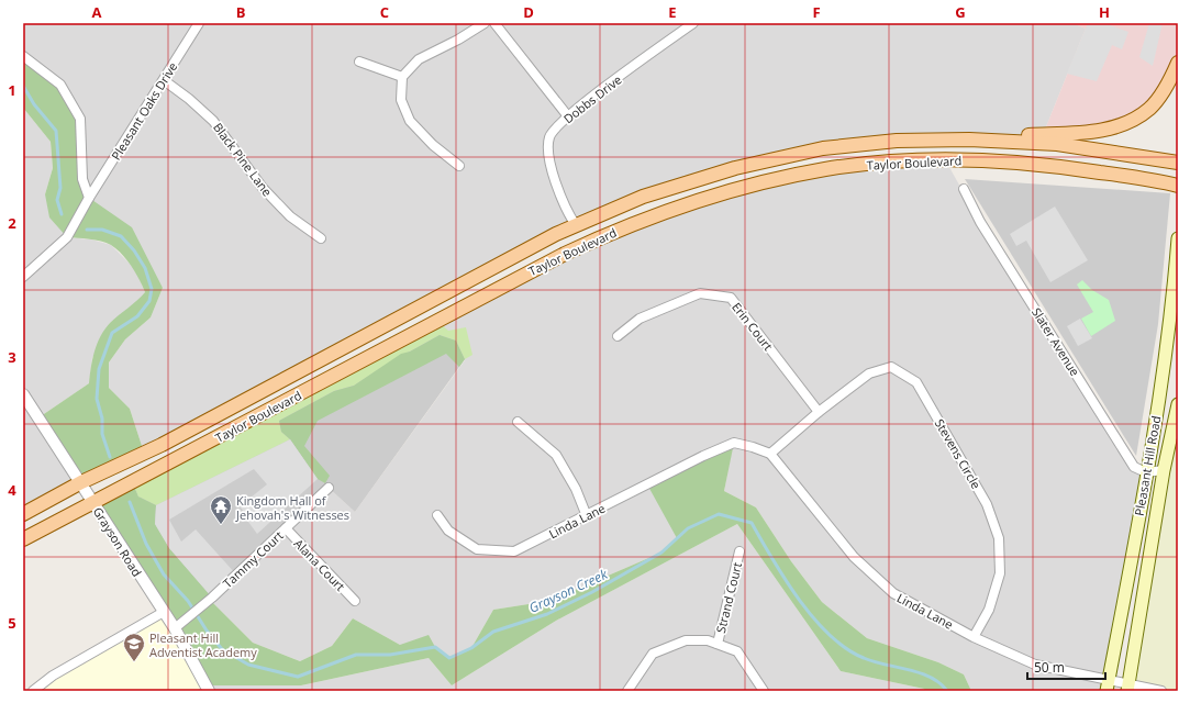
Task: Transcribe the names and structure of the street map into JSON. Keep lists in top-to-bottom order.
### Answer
{
  "streets": {
    "main road": ["Taylor Boulevard", "Pleasant Hill Road"],
    "street": [
      "Dobbs Drive",
      "Pleasant Oaks Drive",
      "Black Pine Lane",
      "Erin Court",
      "Slater Avenue",
      "Stevens Circle",
      "Linda Lane",
      "Grayson Road",
      "Tammy Court",
      "Alana Court",
      "Strand Court"
    ]
  },
  "crossings": [
    ["Dobbs Drive", "Taylor Boulevard"],
    ["Pleasant Oaks Drive", "Black Pine Lane"],
    ["Taylor Boulevard", "Grayson Road"],
    ["Erin Court", "Stevens Circle"],
    ["Slater Avenue", "Pleasant Hill Road"],
    ["Stevens Circle", "Linda Lane"],
    ["Pleasant Hill Road", "Linda Lane"],
    ["Grayson Road", "Tammy Court"],
    ["Tammy Court", "Alana Court"]
  ],
  "water": ["Grayson Creek"],
  "places": {
    "temple": ["Kingdom Hall of Jehovah's Witnesses"],
    "school or university": ["Pleasant Hill Adventist Academy"]
  },
  "scale_bar": "50 m",
  "grid": {
    "columns": [
      "A",
      "B",
      "C",
      "D",
      "E",
      "F",
      "G",
      "H"
    ],
    "rows": [
      "1",
      "2",
      "3",
      "4",
      "5"
    ]
  }
}
